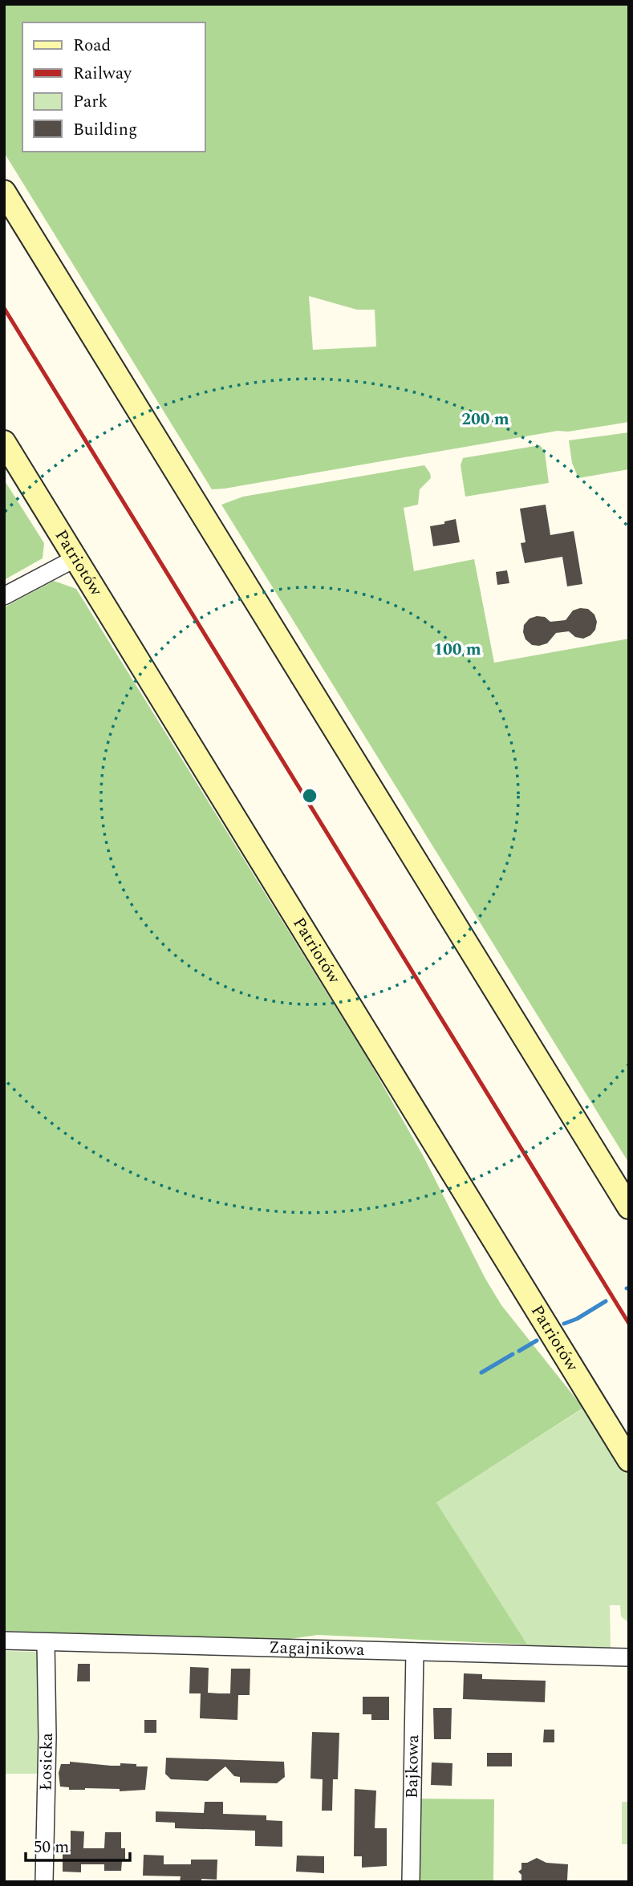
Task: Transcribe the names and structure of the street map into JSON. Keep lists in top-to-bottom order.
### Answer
{
  "streets": {
    "main road": ["Patriotów"],
    "street": ["Zagajnikowa", "Łosicka", "Bajkowa"]
  },
  "crossings": [
    ["Zagajnikowa", "Łosicka"],
    ["Zagajnikowa", "Bajkowa"]
  ],
  "legend": [
    "Road",
    "Railway",
    "Park",
    "Building"
  ],
  "scale_bar": "50 m",
  "rings": ["200 m", "100 m"]
}
